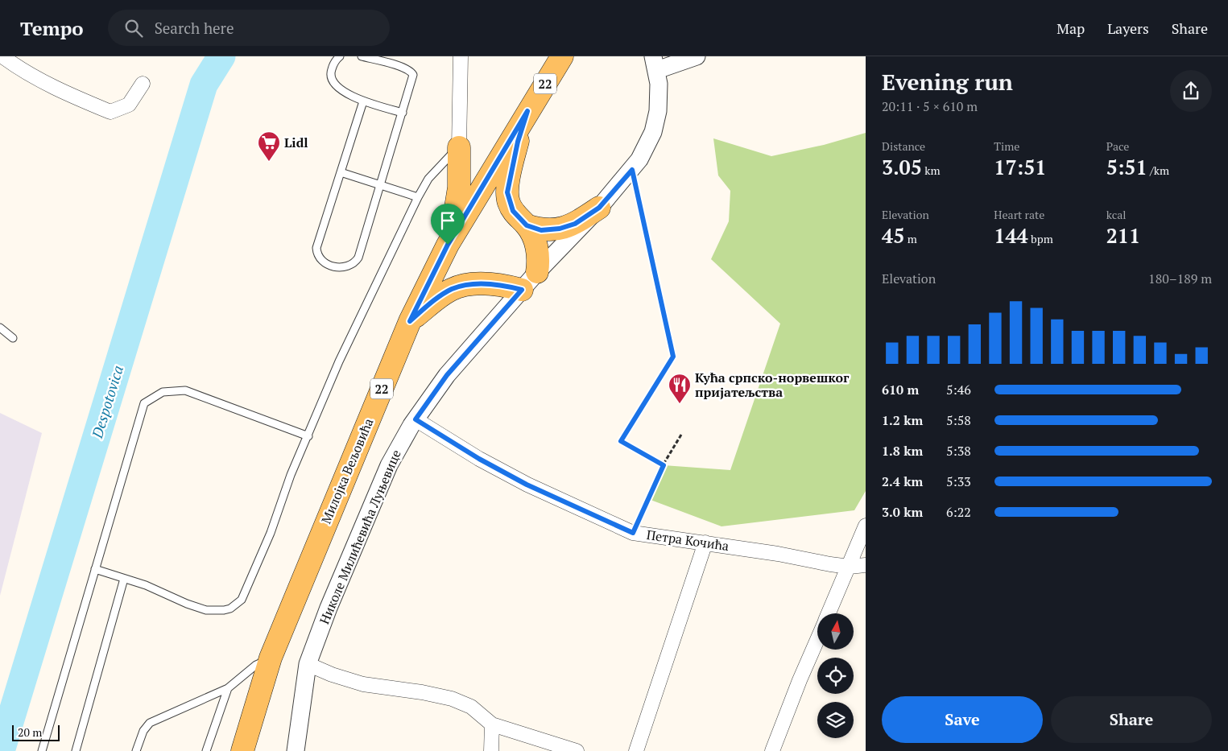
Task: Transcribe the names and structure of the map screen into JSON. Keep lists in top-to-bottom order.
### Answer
{
  "streets": {
    "main road": ["22", "Милојка Вељовића"],
    "street": ["Николе Милићевића Луњевице", "Петра Кочића"]
  },
  "crossings": [
    ["Николе Милићевића Луњевице", "Петра Кочића"]
  ],
  "water": ["Despotovica"],
  "places": {
    "supermarket": ["Lidl"],
    "restaurant": ["Кућа српско-норвешког пријатељства"]
  },
  "scale_bar": "20 m",
  "north": "top",
  "page": {
    "header": "Tempo",
    "search": "Search here",
    "nav": ["Map", "Layers", "Share"],
    "heading": ["Evening run", "20:11 · 5 × 610 m"],
    "stats": [
      ["Distance", "3.05 km"],
      ["Time", "17:51"],
      ["Pace", "5:51 /km"],
      ["Elevation", "45 m"],
      ["Heart rate", "144 bpm"],
      ["kcal", "211"]
    ],
    "chart": ["Elevation", "180–189 m"],
    "list": [
      {
        "name": "610 m",
        "note": "5:46"
      },
      {
        "name": "1.2 km",
        "note": "5:58"
      },
      {
        "name": "1.8 km",
        "note": "5:38"
      },
      {
        "name": "2.4 km",
        "note": "5:33"
      },
      {
        "name": "3.0 km",
        "note": "6:22"
      }
    ],
    "buttons": ["Save", "Share"],
    "scale": "20 m"
  }
}
